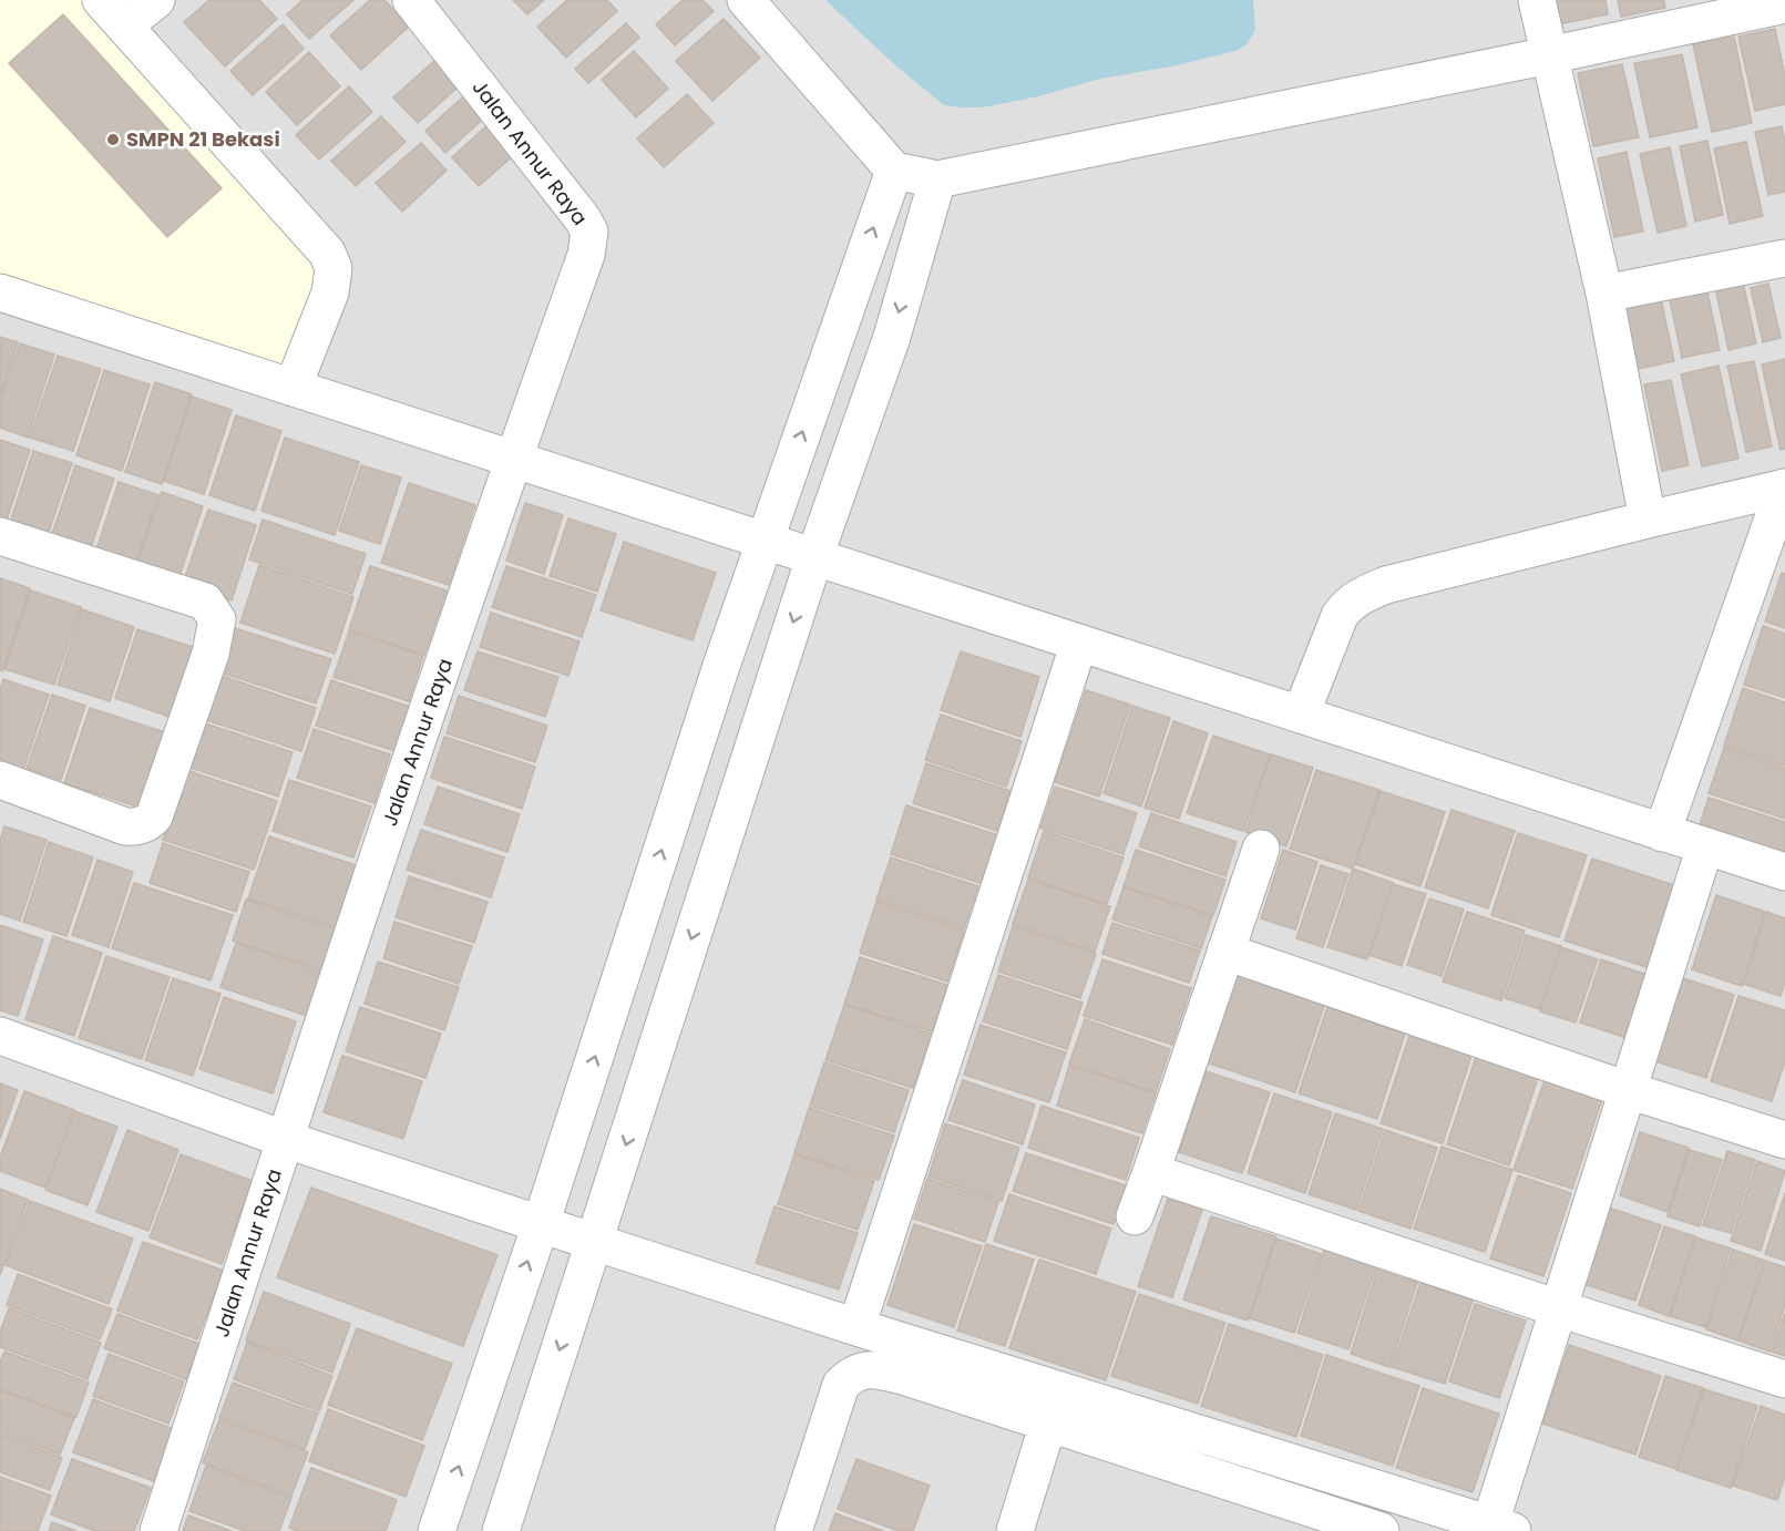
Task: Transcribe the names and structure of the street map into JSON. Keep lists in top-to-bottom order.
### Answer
{
  "streets": {
    "street": ["Jalan Annur Raya"]
  },
  "places": ["SMPN 21 Bekasi"]
}
